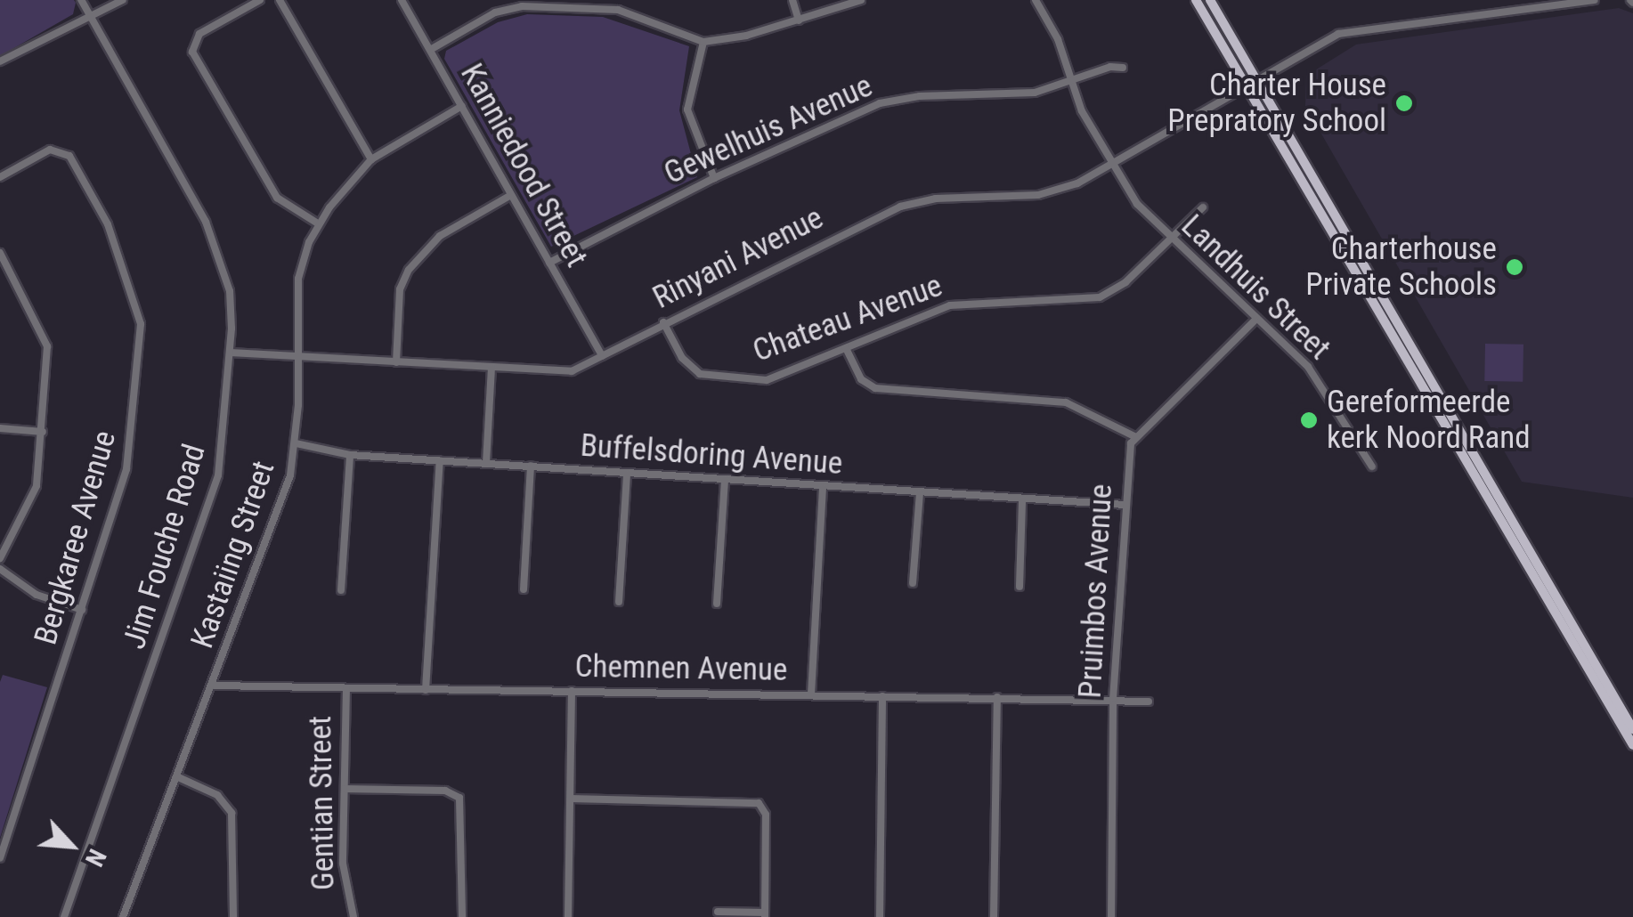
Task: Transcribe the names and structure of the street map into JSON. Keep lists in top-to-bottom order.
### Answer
{
  "streets": {
    "street": [
      "Gewelhuis Avenue",
      "Kanniedood Street",
      "Rinyani Avenue",
      "Landhuis Street",
      "Chateau Avenue",
      "Buffelsdoring Avenue",
      "Bergkaree Avenue",
      "Jim Fouche Road",
      "Kastaiing Street",
      "Pruimbos Avenue",
      "Chemnen Avenue",
      "Gentian Street"
    ]
  },
  "crossings": [
    ["Gewelhuis Avenue", "Kanniedood Street"],
    ["Gewelhuis Avenue", "Landhuis Street"],
    ["Kanniedood Street", "Rinyani Avenue"],
    ["Kanniedood Street", "Kastaiing Street"],
    ["Rinyani Avenue", "Landhuis Street"],
    ["Rinyani Avenue", "Chateau Avenue"],
    ["Rinyani Avenue", "Jim Fouche Road"],
    ["Rinyani Avenue", "Kastaiing Street"],
    ["Landhuis Street", "Chateau Avenue"],
    ["Buffelsdoring Avenue", "Kastaiing Street"],
    ["Buffelsdoring Avenue", "Pruimbos Avenue"],
    ["Kastaiing Street", "Chemnen Avenue"],
    ["Pruimbos Avenue", "Chemnen Avenue"],
    ["Chemnen Avenue", "Gentian Street"]
  ],
  "places": ["Charter House Prepratory School", "Charterhouse Private Schools", "Gereformeerde kerk Noord Rand"],
  "north": "bottom right"
}
